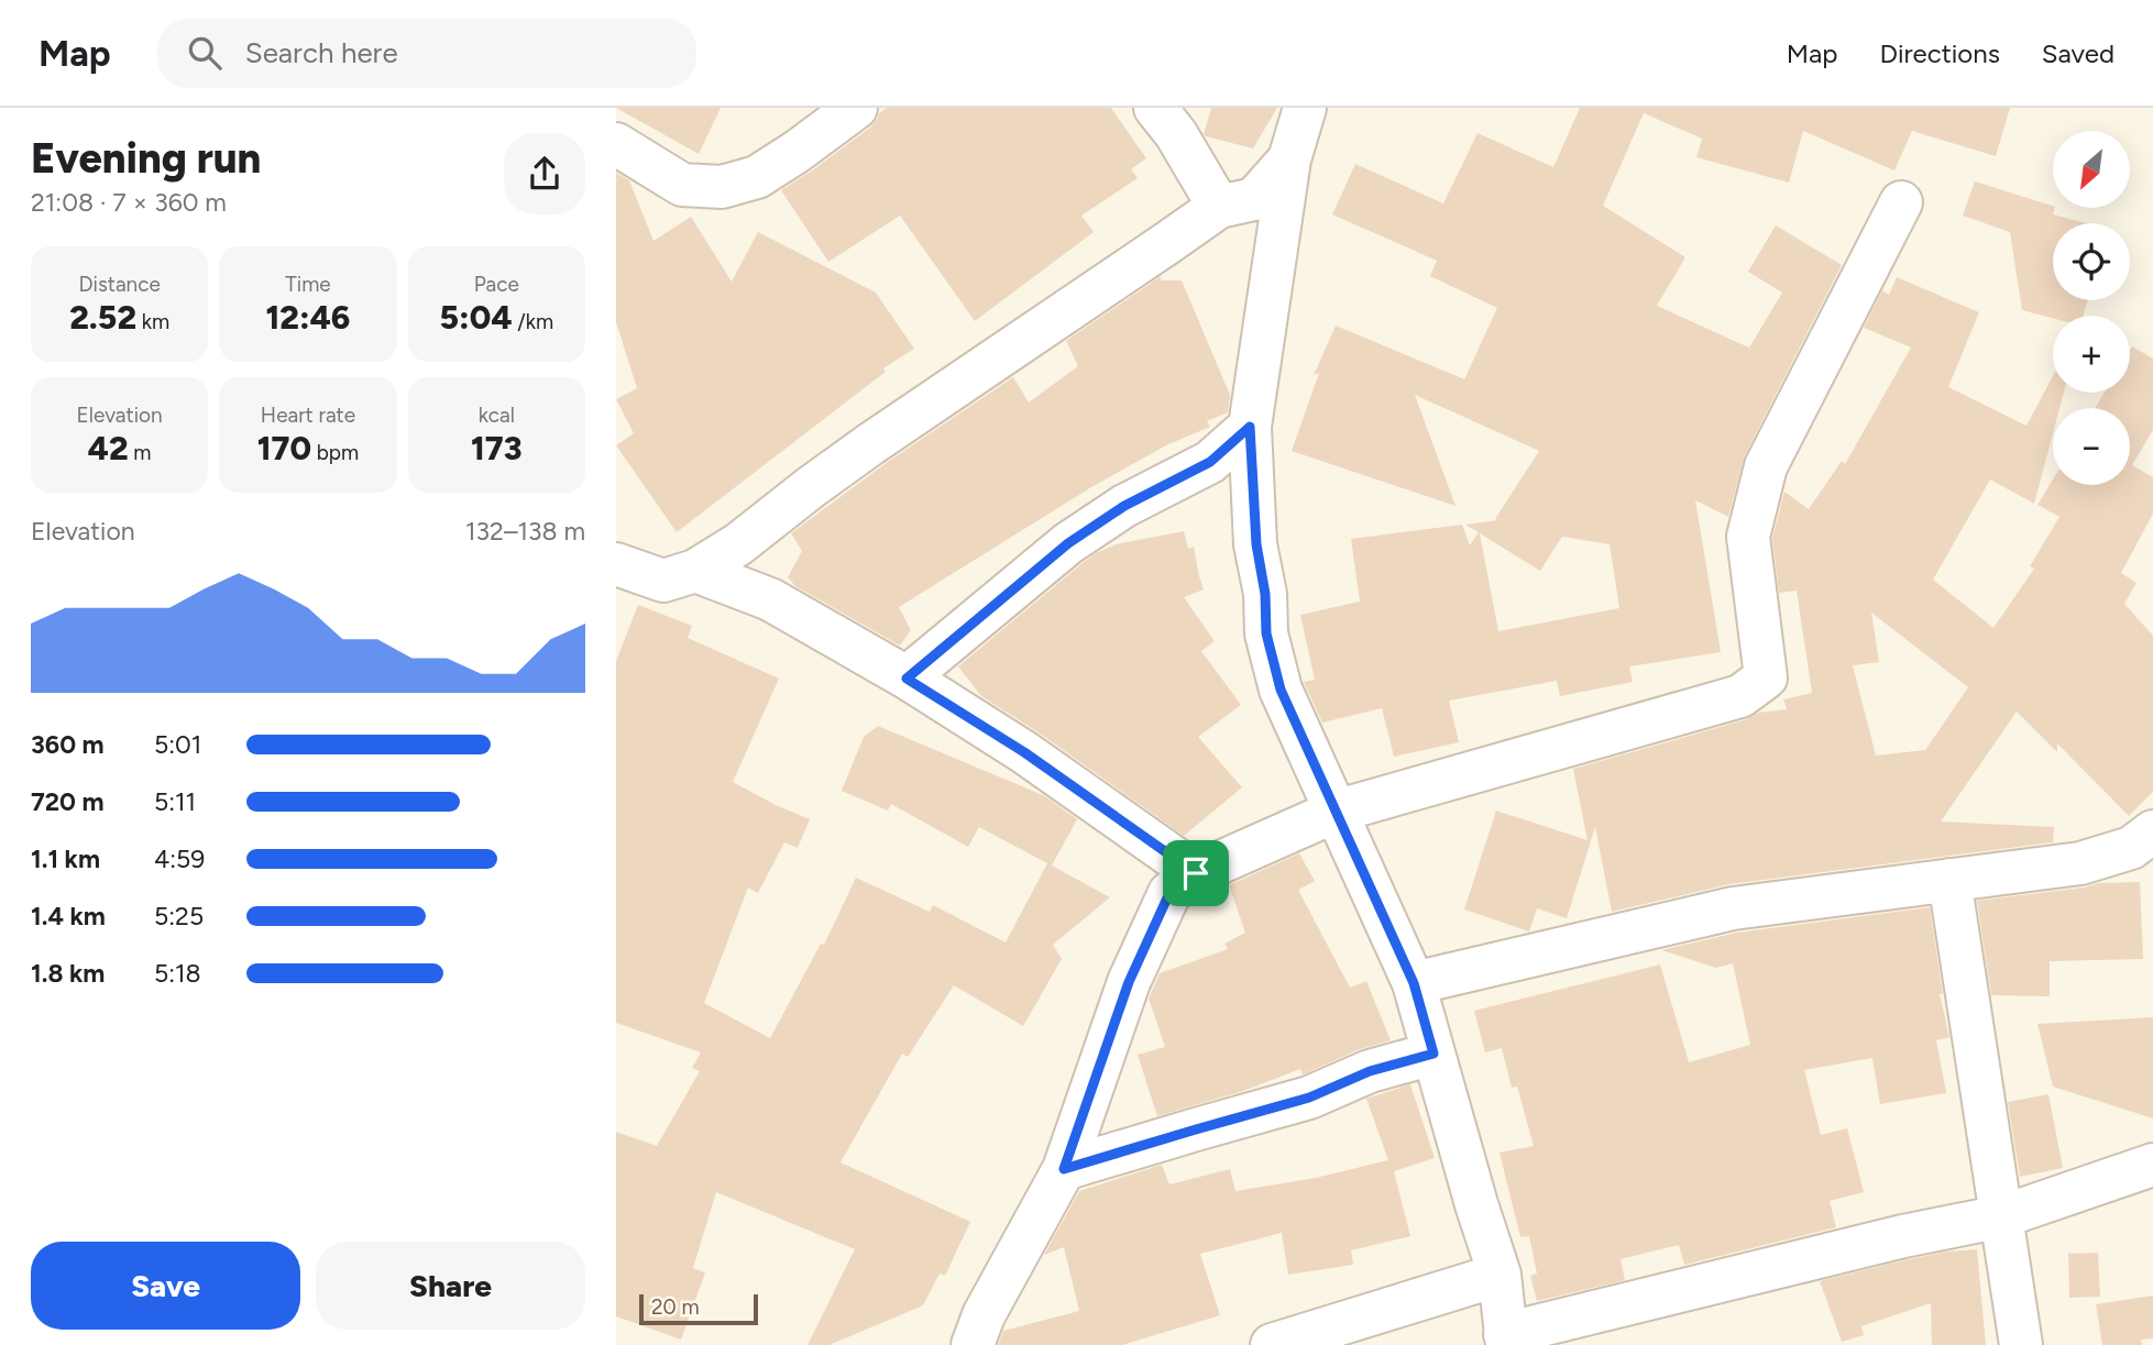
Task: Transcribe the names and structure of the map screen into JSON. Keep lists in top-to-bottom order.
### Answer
{
  "scale_bar": "20 m",
  "north": "bottom left",
  "page": {
    "header": "Map",
    "search": "Search here",
    "nav": ["Map", "Directions", "Saved"],
    "heading": ["Evening run", "21:08 · 7 × 360 m"],
    "map_buttons": ["+", "−"],
    "stats": [
      ["Distance", "2.52 km"],
      ["Time", "12:46"],
      ["Pace", "5:04 /km"],
      ["Elevation", "42 m"],
      ["Heart rate", "170 bpm"],
      ["kcal", "173"]
    ],
    "chart": ["Elevation", "132–138 m"],
    "list": [
      {
        "name": "360 m",
        "note": "5:01"
      },
      {
        "name": "720 m",
        "note": "5:11"
      },
      {
        "name": "1.1 km",
        "note": "4:59"
      },
      {
        "name": "1.4 km",
        "note": "5:25"
      },
      {
        "name": "1.8 km",
        "note": "5:18"
      }
    ],
    "buttons": ["Save", "Share"],
    "scale": "20 m"
  }
}
